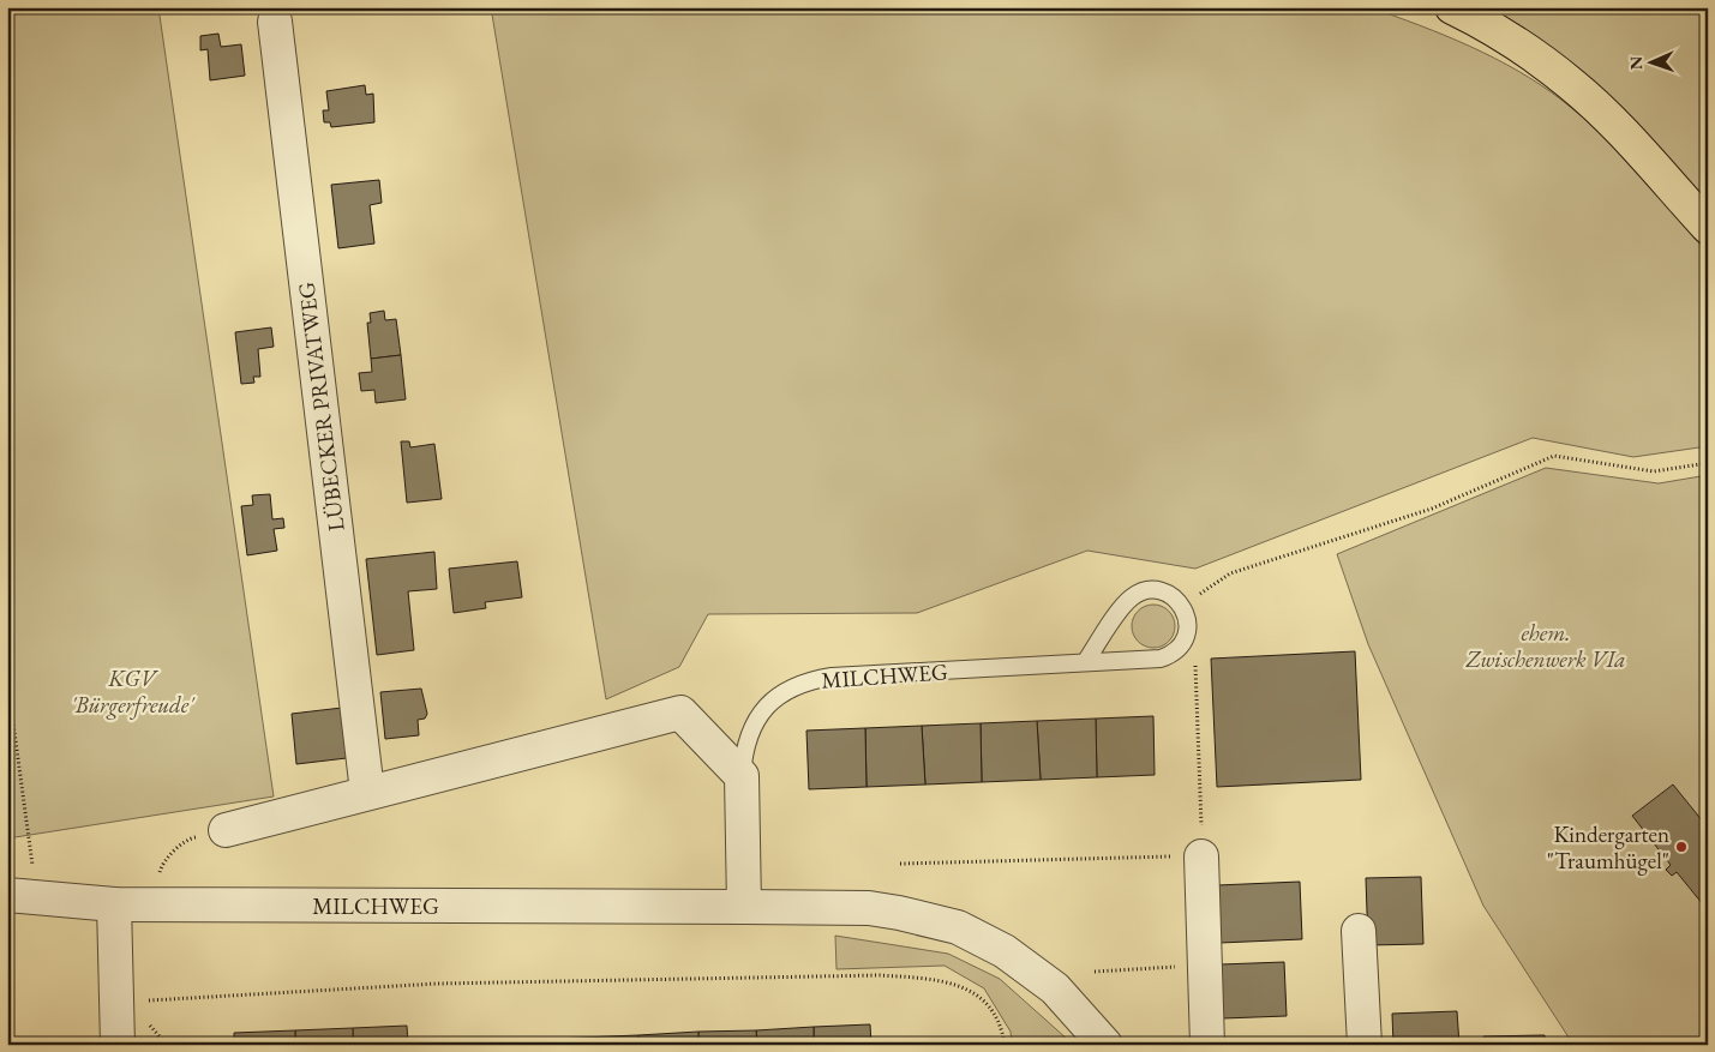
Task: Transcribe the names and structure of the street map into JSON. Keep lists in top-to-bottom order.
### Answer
{
  "streets": {
    "street": ["LÜBECKER PRIVATWEG", "MILCHWEG"]
  },
  "parks": ["ehem. Zwischenwerk VIa", "KGV 'Bürgerfreude'"],
  "places": ["Kindergarten \"Traumhügel\""],
  "north": "left"
}
